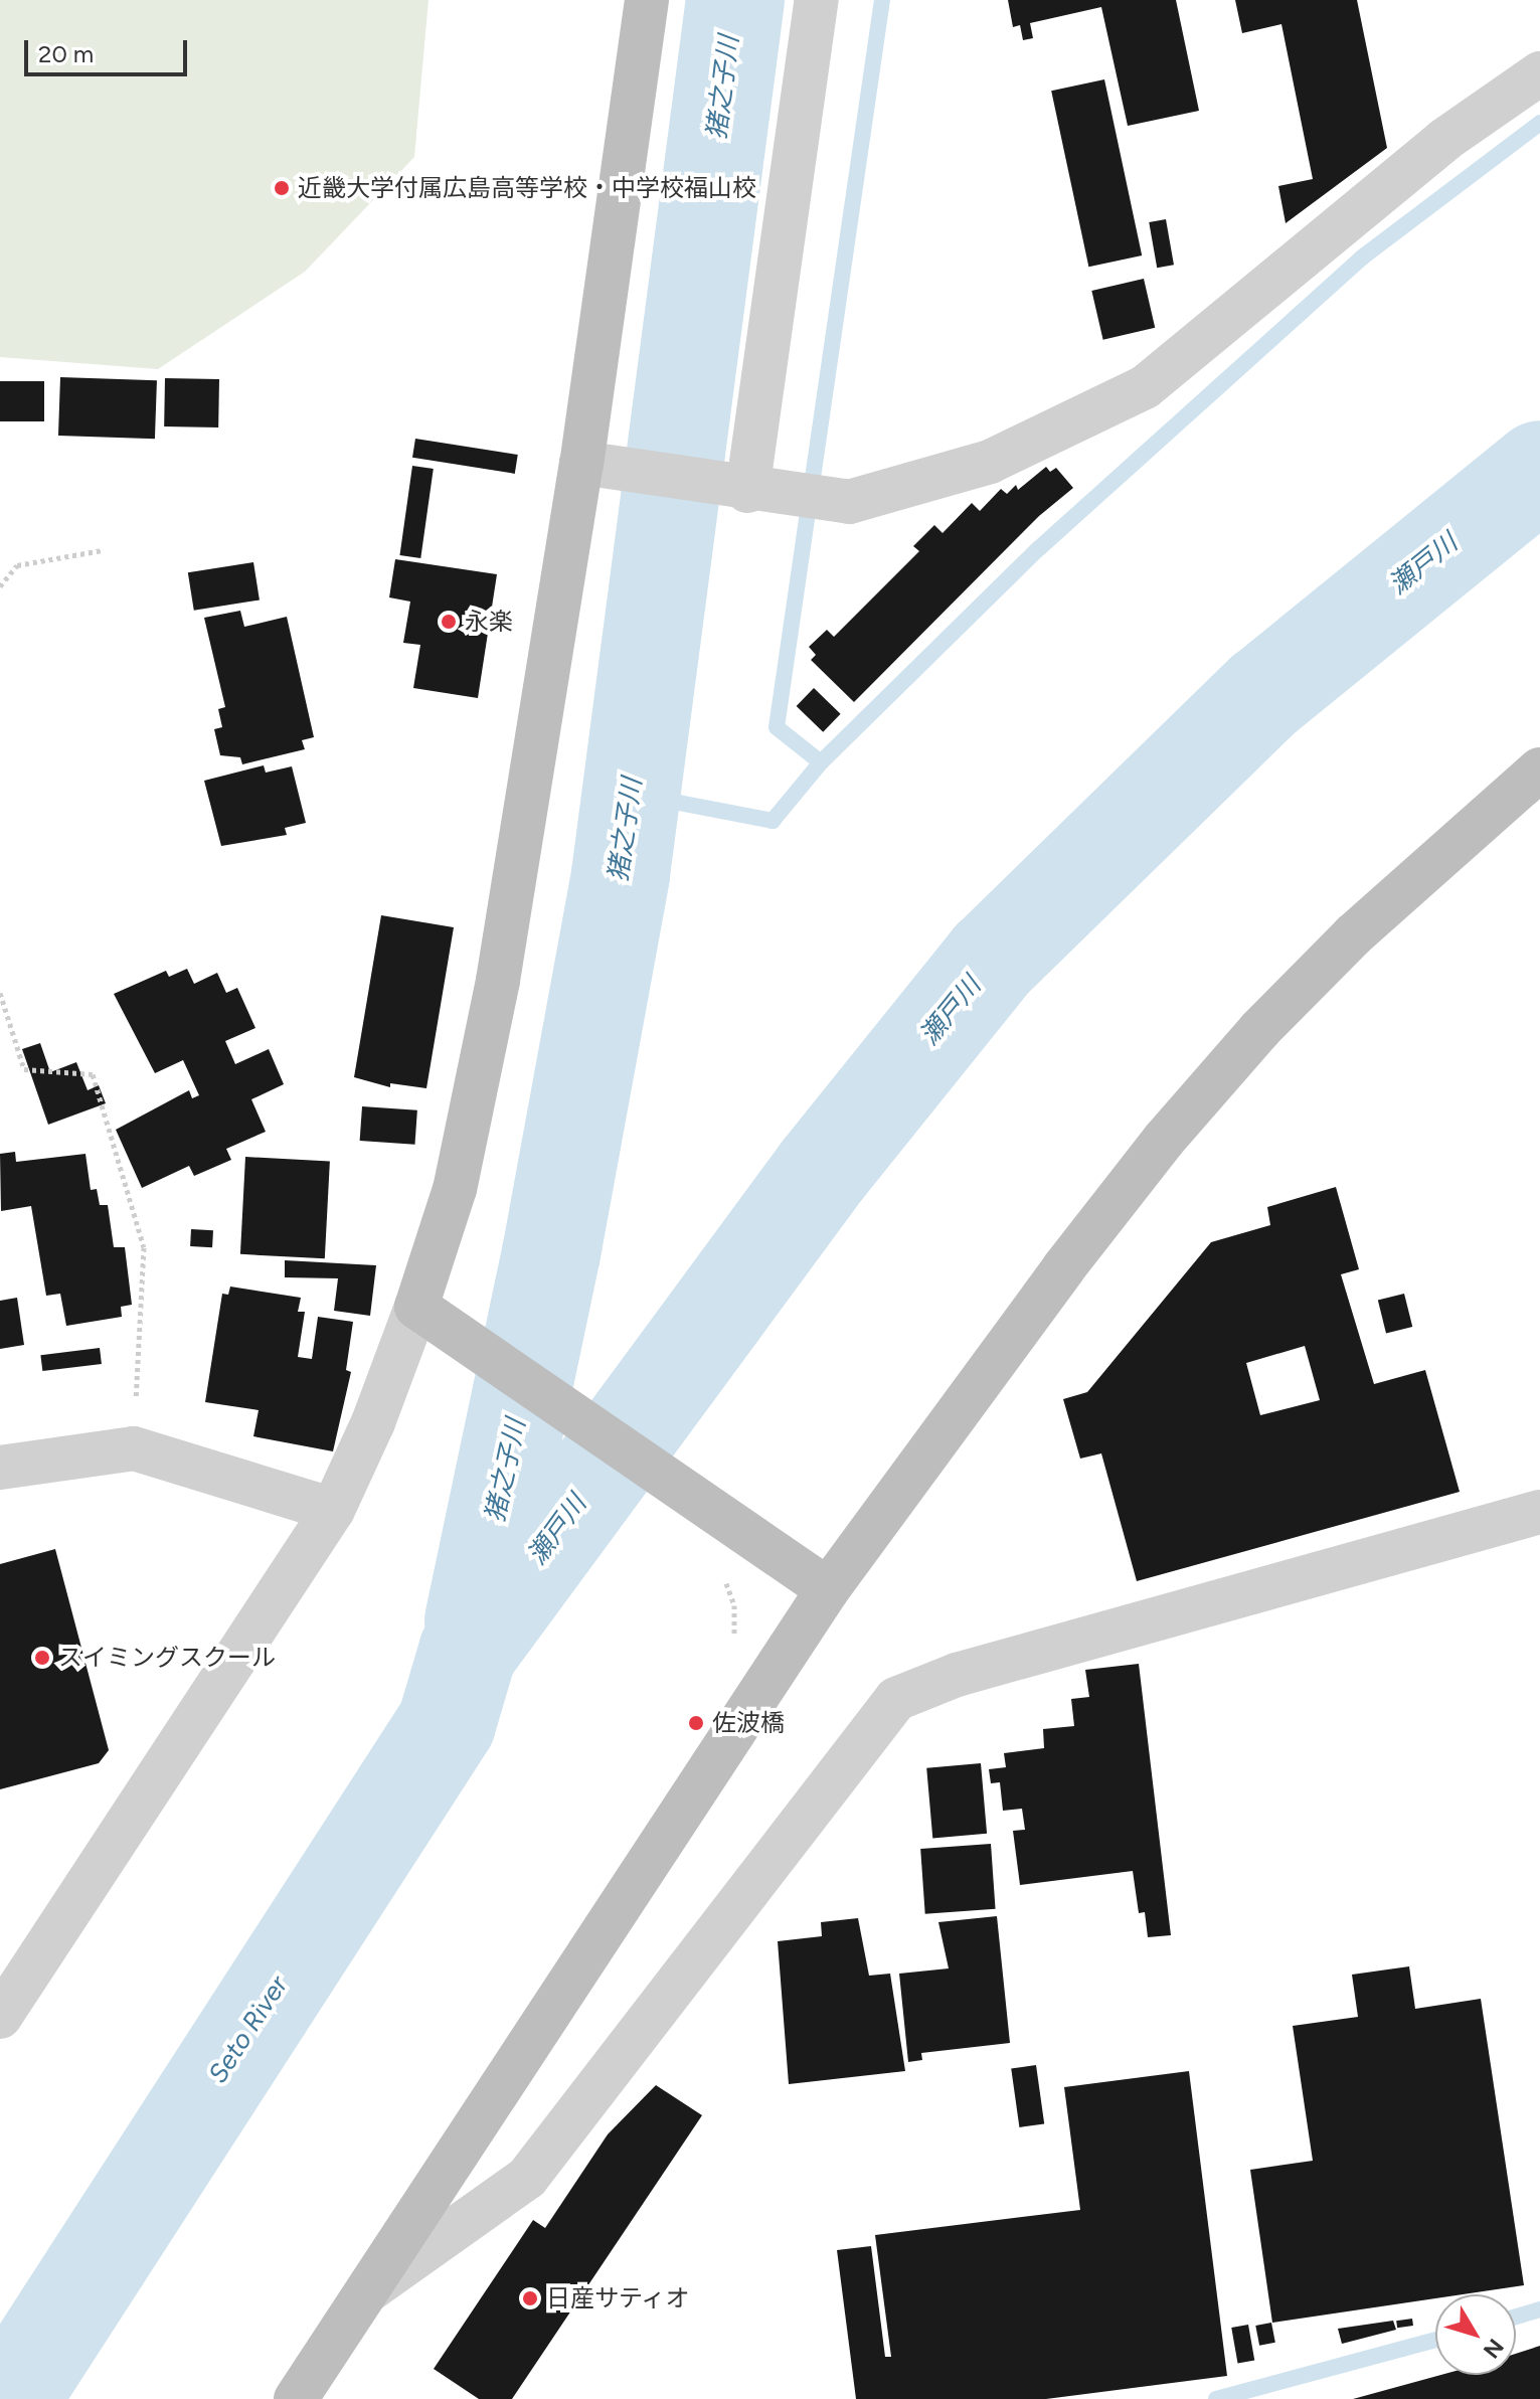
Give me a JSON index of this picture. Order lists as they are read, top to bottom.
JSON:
{
  "water": ["猪之子川", "瀬戸川", "Seto River"],
  "places": [
    "近畿大学付属広島高等学校・中学校福山校",
    "永楽",
    "スイミングスクール",
    "佐波橋",
    "日産サティオ"
  ],
  "scale_bar": "20 m",
  "north": "bottom right"
}
